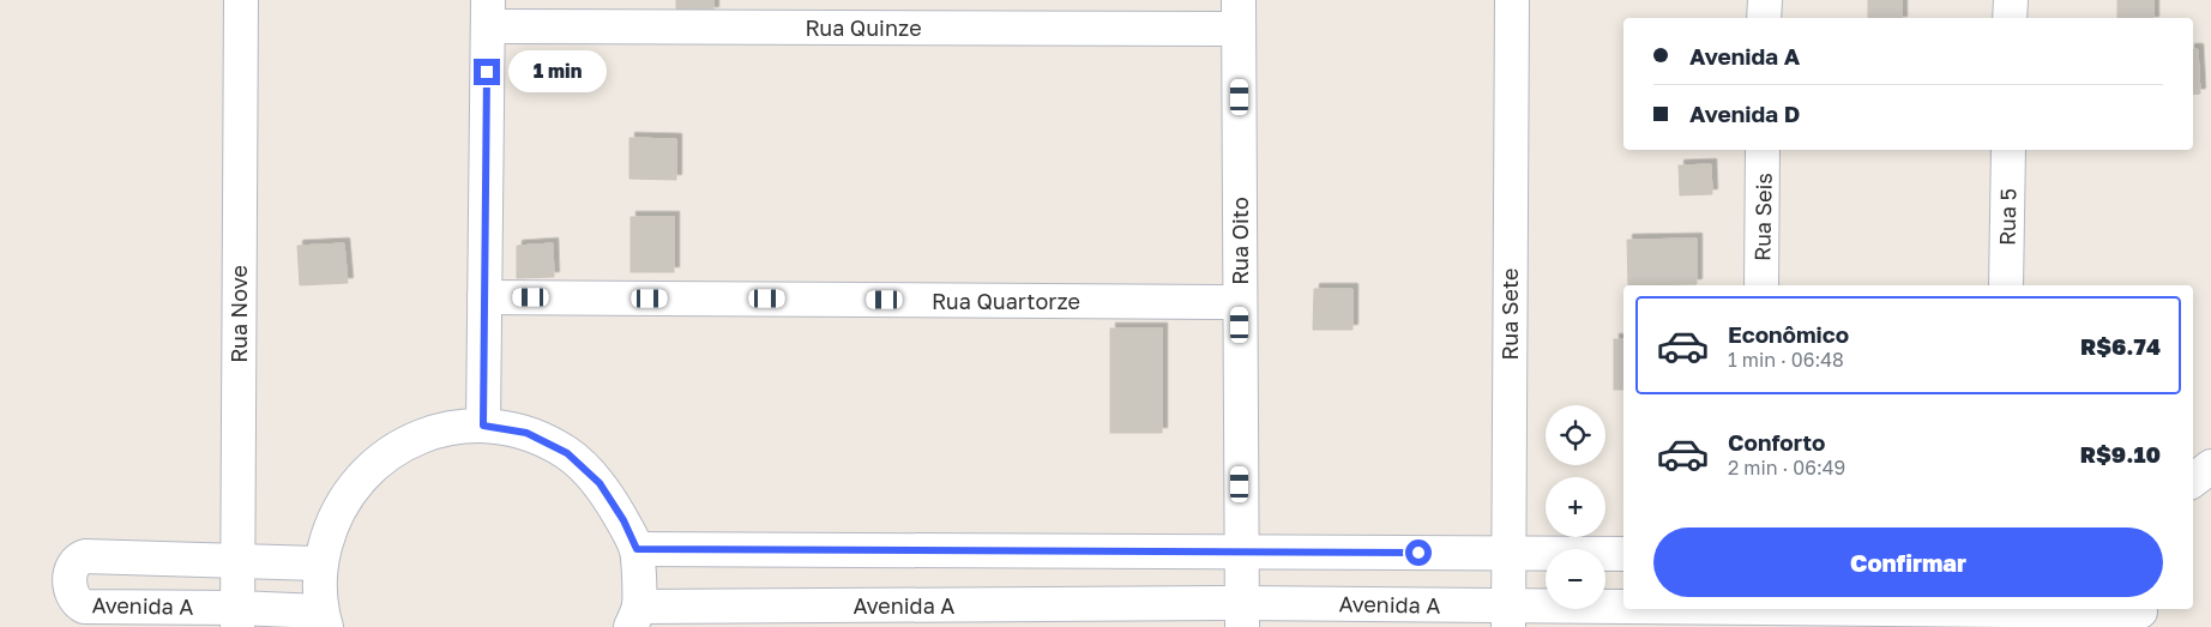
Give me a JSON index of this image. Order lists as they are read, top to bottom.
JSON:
{
  "streets": {
    "street": [
      "Rua Quinze",
      "Rua Seis",
      "Rua 5",
      "Rua Oito",
      "Rua Quartorze",
      "Rua Nove",
      "Rua Sete",
      "Avenida A"
    ]
  },
  "crossings": [
    ["Rua Quinze", "Rua Oito"],
    ["Rua Oito", "Rua Quartorze"],
    ["Rua Oito", "Avenida A"],
    ["Rua Nove", "Avenida A"],
    ["Rua Sete", "Avenida A"]
  ],
  "page": {
    "banner": ["Avenida A", "Avenida D"],
    "bubble": "1 min",
    "list": [
      {
        "name": "Econômico",
        "note": "1 min · 06:48",
        "value": "R$6.74"
      },
      {
        "name": "Conforto",
        "note": "2 min · 06:49",
        "value": "R$9.10"
      }
    ],
    "map_buttons": ["+", "−"],
    "buttons": "Confirmar"
  }
}
